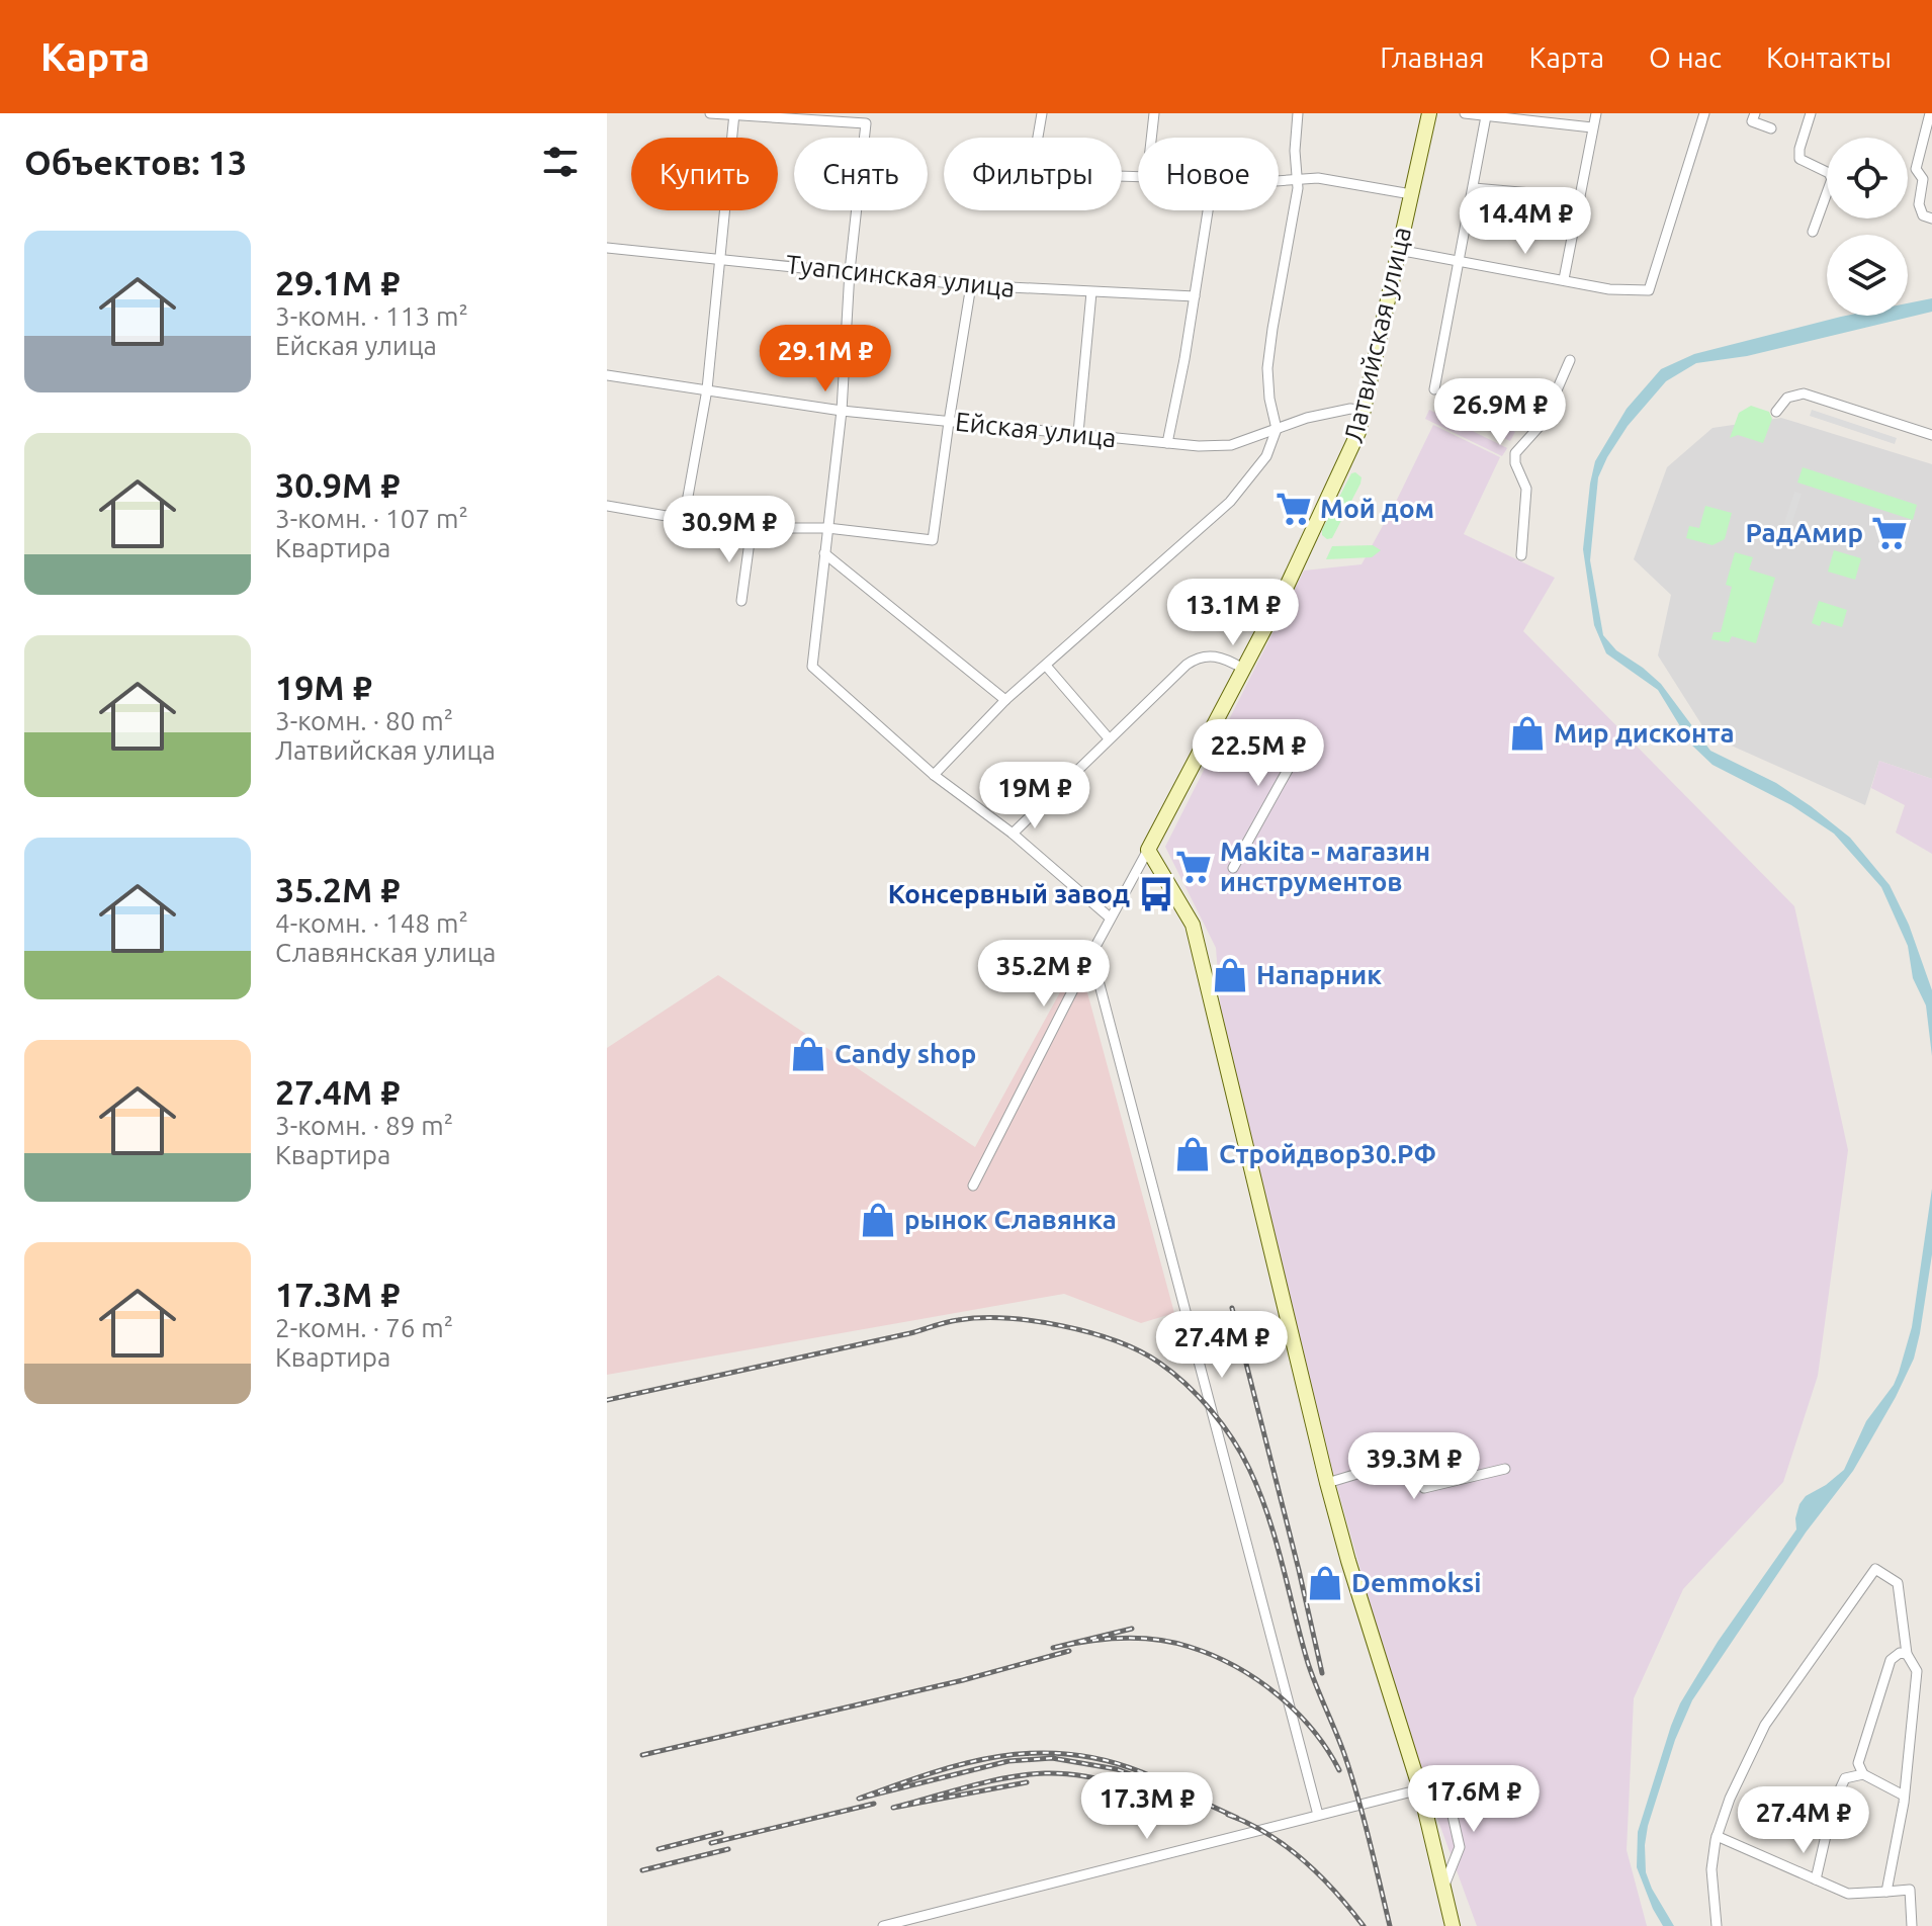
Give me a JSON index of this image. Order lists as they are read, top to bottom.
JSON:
{
  "streets": {
    "main road": ["Латвийская улица"],
    "street": ["Туапсинская улица", "Ейская улица"]
  },
  "crossings": [
    ["Латвийская улица", "Ейская улица"]
  ],
  "places": {
    "supermarket": ["Мой дом", "РадАмир", "Makita - магазин инструментов"],
    "shop": [
      "Мир дисконта",
      "Напарник",
      "Candy shop",
      "Стройдвор30.РФ",
      "рынок Славянка",
      "Demmoksi"
    ],
    "bus stop": ["Консервный завод"]
  },
  "page": {
    "header": "Карта",
    "nav": [
      "Главная",
      "Карта",
      "О нас",
      "Контакты"
    ],
    "heading": "Объектов: 13",
    "chip": [
      "Купить",
      "Снять",
      "Фильтры",
      "Новое"
    ],
    "price": [
      "14.4M ₽",
      "29.1M ₽",
      "26.9M ₽",
      "30.9M ₽",
      "13.1M ₽",
      "22.5M ₽",
      "19M ₽",
      "35.2M ₽",
      "27.4M ₽",
      "39.3M ₽",
      "17.6M ₽",
      "17.3M ₽",
      "27.4M ₽"
    ],
    "list": [
      {
        "name": "29.1M ₽",
        "note": "3-комн. · 113 m² · Ейская улица"
      },
      {
        "name": "30.9M ₽",
        "note": "3-комн. · 107 m² · Квартира"
      },
      {
        "name": "19M ₽",
        "note": "3-комн. · 80 m² · Латвийская улица"
      },
      {
        "name": "35.2M ₽",
        "note": "4-комн. · 148 m² · Славянская улица"
      },
      {
        "name": "27.4M ₽",
        "note": "3-комн. · 89 m² · Квартира"
      },
      {
        "name": "17.3M ₽",
        "note": "2-комн. · 76 m² · Квартира"
      }
    ]
  }
}
